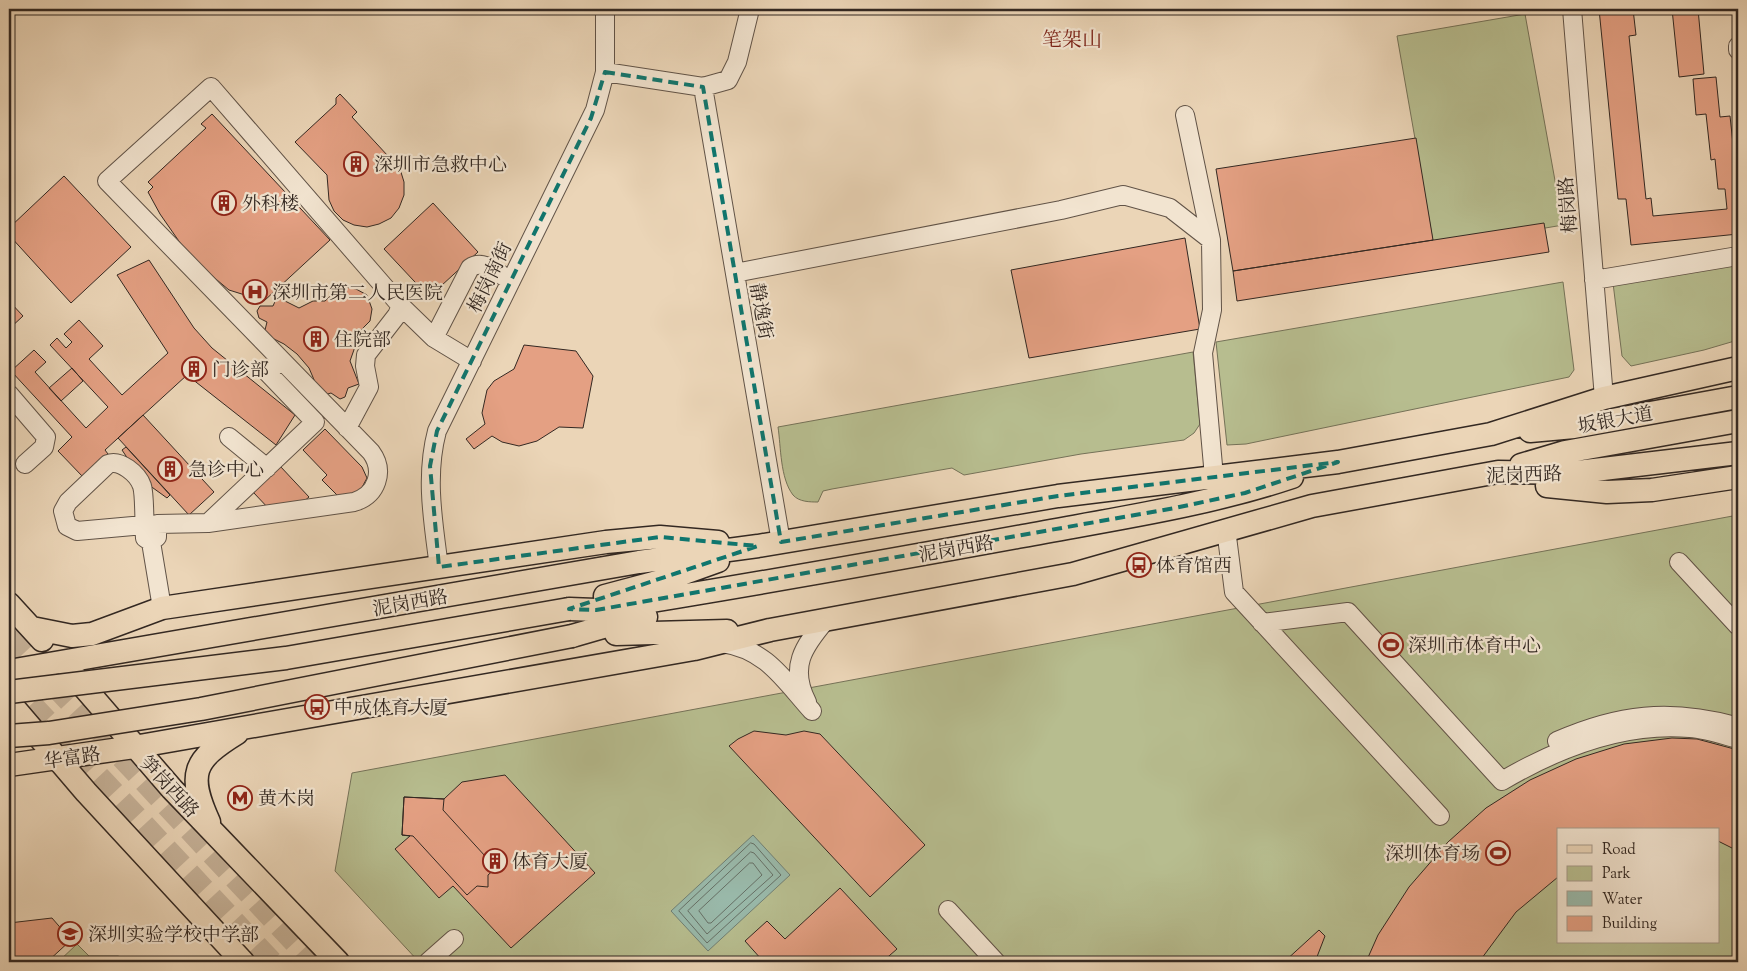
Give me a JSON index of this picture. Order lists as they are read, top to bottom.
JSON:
{
  "streets": {
    "main road": [
      "坂银大道",
      "泥岗西路",
      "华富路",
      "笋岗西路"
    ],
    "street": ["梅岗路", "梅岗南街", "静逸街"]
  },
  "crossings": [
    ["梅岗路", "泥岗西路"],
    ["静逸街", "泥岗西路"],
    ["坂银大道", "泥岗西路"],
    ["泥岗西路", "华富路"],
    ["泥岗西路", "笋岗西路"],
    ["华富路", "笋岗西路"]
  ],
  "districts": ["笔架山"],
  "places": {
    "building": [
      "深圳市急救中心",
      "外科楼",
      "住院部",
      "门诊部",
      "急诊中心",
      "体育大厦"
    ],
    "hospital": ["深圳市第二人民医院"],
    "bus stop": ["体育馆西", "中成体育大厦"],
    "sports": ["深圳市体育中心", "深圳体育场"],
    "metro station": ["黄木岗"],
    "school or university": ["深圳实验学校中学部"]
  },
  "legend": [
    "Road",
    "Park",
    "Water",
    "Building"
  ]
}
